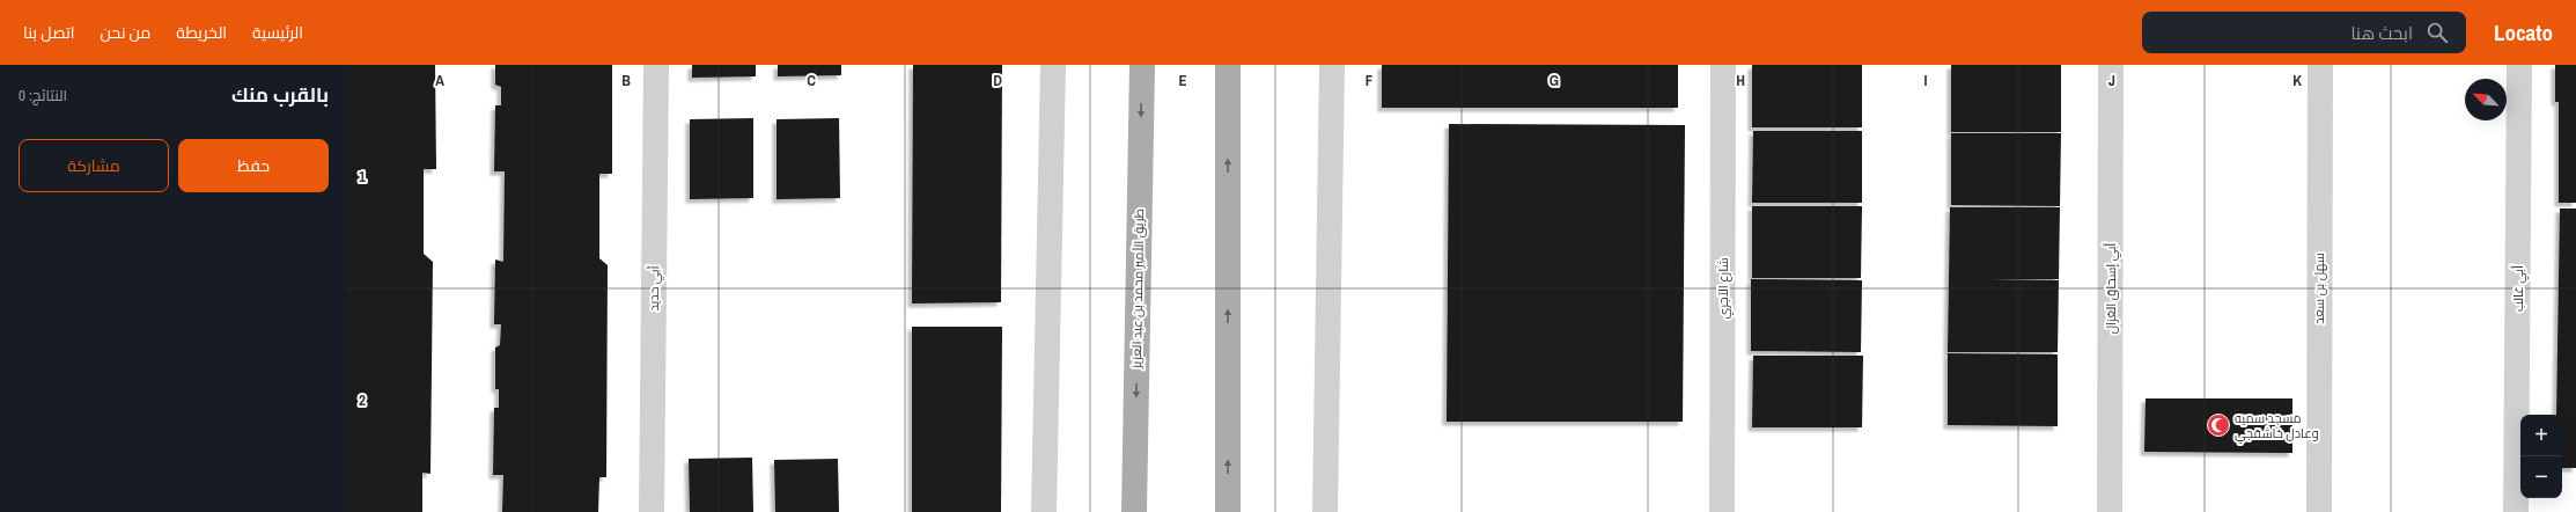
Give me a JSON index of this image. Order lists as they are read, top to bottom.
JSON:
{
  "streets": {
    "main road": ["طريق الأمير محمد بن عبد العزيز"],
    "street": [
      "أبي حديد",
      "شارع الآجري",
      "أبي إسحاق الغزال",
      "سهل بن سعد",
      "أبي غالب"
    ]
  },
  "places": {
    "mosque": ["مسجد سميه وعادل خاشقجي"]
  },
  "north": "top left",
  "page": {
    "header": "Locato",
    "search": "ابحث هنا",
    "nav": [
      "الرئيسية",
      "الخريطة",
      "من نحن",
      "اتصل بنا"
    ],
    "heading": ["بالقرب منك", "النتائج: 0"],
    "buttons": ["حفظ", "مشاركة"],
    "map_buttons": ["+", "−"]
  },
  "grid": {
    "columns": [
      "A",
      "B",
      "C",
      "D",
      "E",
      "F",
      "G",
      "H",
      "I",
      "J",
      "K"
    ],
    "rows": ["1", "2"]
  }
}
